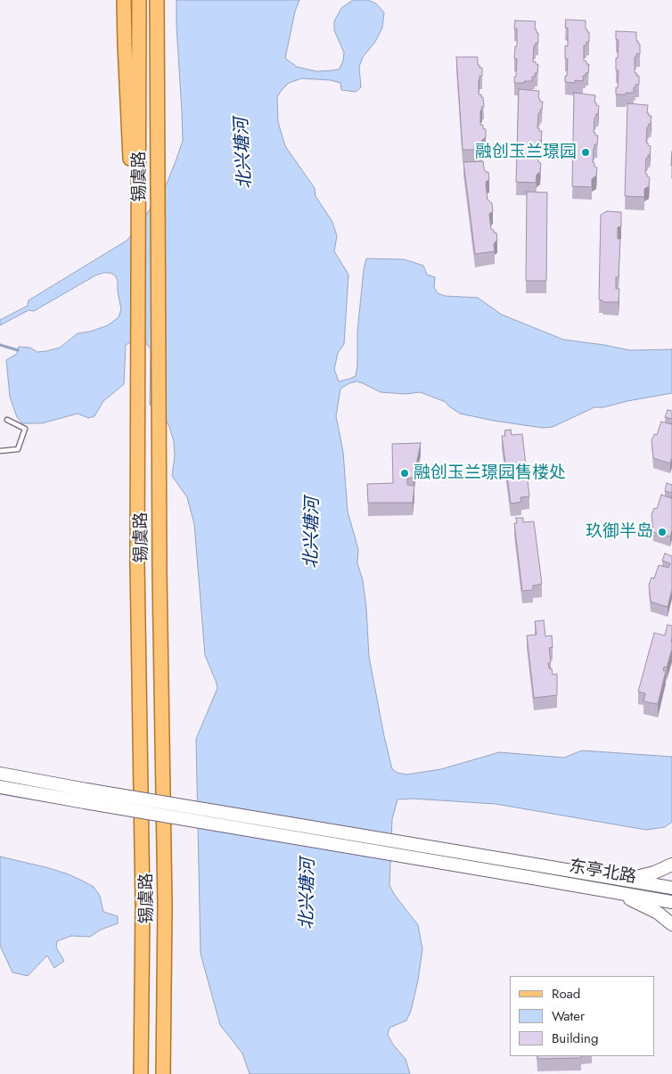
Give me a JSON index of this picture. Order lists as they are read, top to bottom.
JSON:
{
  "streets": {
    "main road": ["锡虞路", "东亭北路"]
  },
  "water": ["北兴塘河"],
  "places": ["融创玉兰璟园", "融创玉兰璟园售楼处", "玖御半岛"],
  "legend": ["Road", "Water", "Building"]
}
